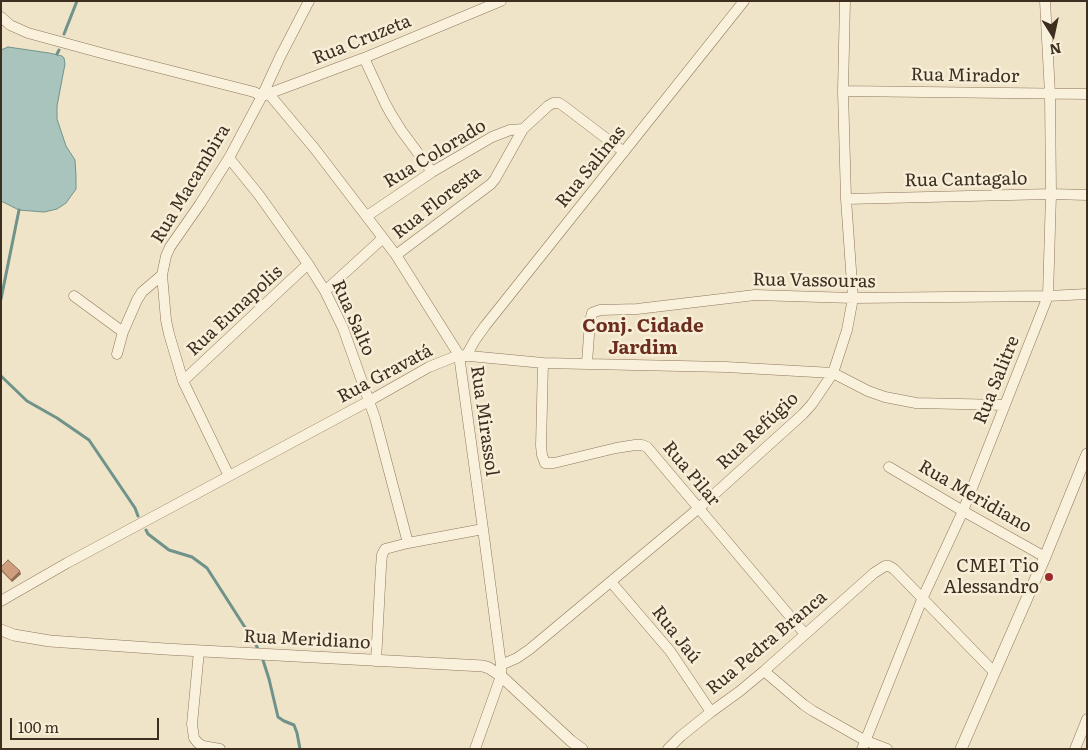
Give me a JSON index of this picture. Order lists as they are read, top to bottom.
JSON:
{
  "streets": {
    "street": [
      "Rua Cruzeta",
      "Rua Mirador",
      "Rua Colorado",
      "Rua Salinas",
      "Rua Cantagalo",
      "Rua Macambira",
      "Rua Floresta",
      "Rua Vassouras",
      "Rua Eunapolis",
      "Rua Salto",
      "Rua Gravatá",
      "Rua Salitre",
      "Rua Mirassol",
      "Rua Refúgio",
      "Rua Pilar",
      "Rua Meridiano",
      "Rua Jaú",
      "Rua Pedra Branca"
    ]
  },
  "crossings": [
    ["Rua Cruzeta", "Rua Macambira"],
    ["Rua Cruzeta", "Rua Floresta"],
    ["Rua Cruzeta", "Rua Mirassol"],
    ["Rua Mirador", "Rua Salitre"],
    ["Rua Mirador", "Rua Refúgio"],
    ["Rua Colorado", "Rua Floresta"],
    ["Rua Colorado", "Rua Mirassol"],
    ["Rua Salinas", "Rua Floresta"],
    ["Rua Salinas", "Rua Gravatá"],
    ["Rua Salinas", "Rua Mirassol"],
    ["Rua Cantagalo", "Rua Salitre"],
    ["Rua Cantagalo", "Rua Refúgio"],
    ["Rua Macambira", "Rua Eunapolis"],
    ["Rua Macambira", "Rua Salto"],
    ["Rua Macambira", "Rua Gravatá"],
    ["Rua Macambira", "Rua Mirassol"],
    ["Rua Floresta", "Rua Mirassol"],
    ["Rua Vassouras", "Rua Gravatá"],
    ["Rua Vassouras", "Rua Salitre"],
    ["Rua Vassouras", "Rua Refúgio"],
    ["Rua Eunapolis", "Rua Salto"],
    ["Rua Salto", "Rua Gravatá"],
    ["Rua Gravatá", "Rua Salitre"],
    ["Rua Gravatá", "Rua Mirassol"],
    ["Rua Gravatá", "Rua Refúgio"],
    ["Rua Gravatá", "Rua Pilar"],
    ["Rua Salitre", "Rua Meridiano"],
    ["Rua Salitre", "Rua Pedra Branca"],
    ["Rua Mirassol", "Rua Refúgio"],
    ["Rua Mirassol", "Rua Meridiano"],
    ["Rua Refúgio", "Rua Pilar"],
    ["Rua Refúgio", "Rua Meridiano"],
    ["Rua Refúgio", "Rua Jaú"],
    ["Rua Pilar", "Rua Pedra Branca"],
    ["Rua Jaú", "Rua Pedra Branca"]
  ],
  "districts": ["Conj. Cidade Jardim"],
  "places": ["CMEI Tio Alessandro"],
  "scale_bar": "100 m",
  "north": "bottom"
}
